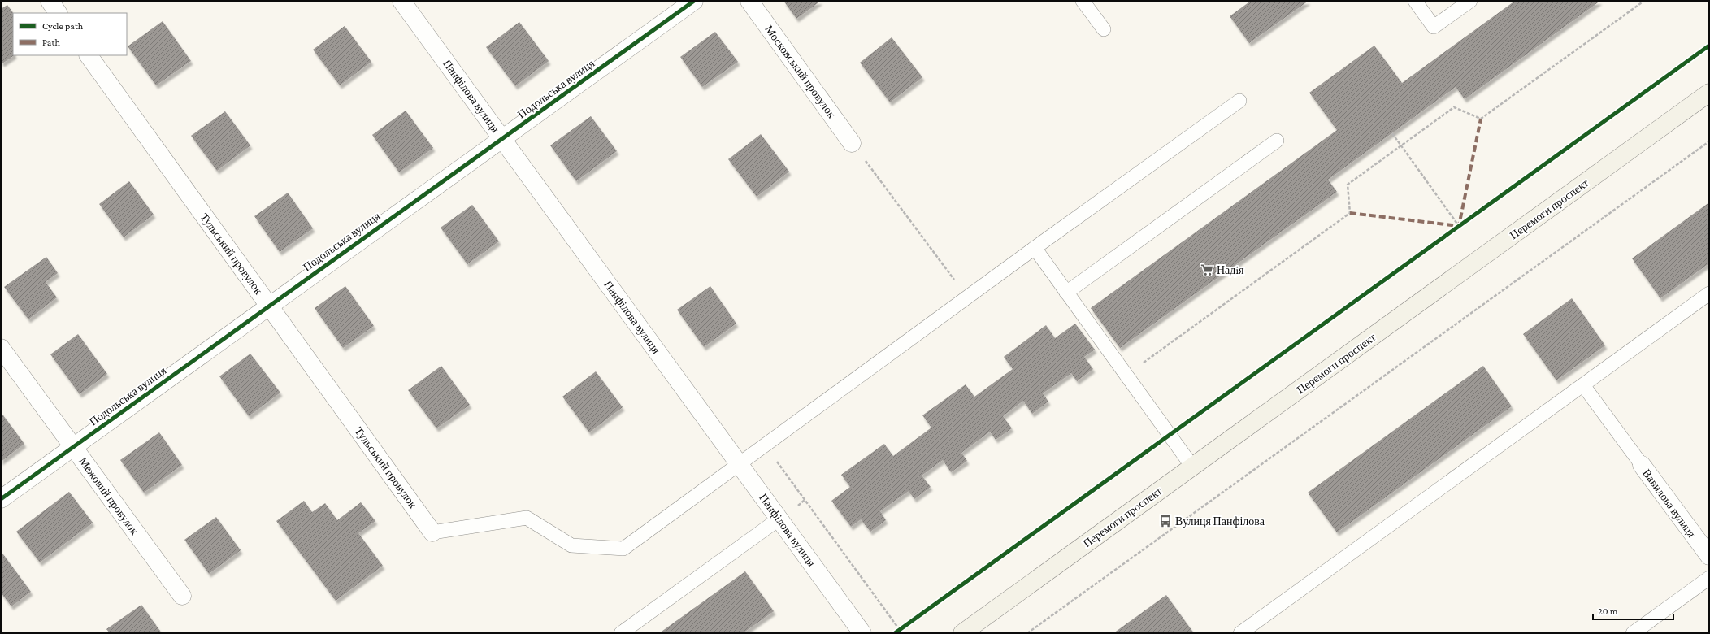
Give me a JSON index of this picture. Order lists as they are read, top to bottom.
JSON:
{
  "streets": {
    "main road": ["Перемоги проспект"],
    "street": [
      "Московський провулок",
      "Подольська вулиця",
      "Панфілова вулиця",
      "Тульський провулок",
      "Межовий провулок",
      "Вавилова вулиця"
    ]
  },
  "crossings": [
    ["Подольська вулиця", "Панфілова вулиця"],
    ["Подольська вулиця", "Тульський провулок"],
    ["Подольська вулиця", "Межовий провулок"]
  ],
  "places": {
    "supermarket": ["Надiя"],
    "bus stop": ["Вулиця Панфілова"]
  },
  "legend": ["Cycle path", "Path"],
  "scale_bar": "20 m"
}
